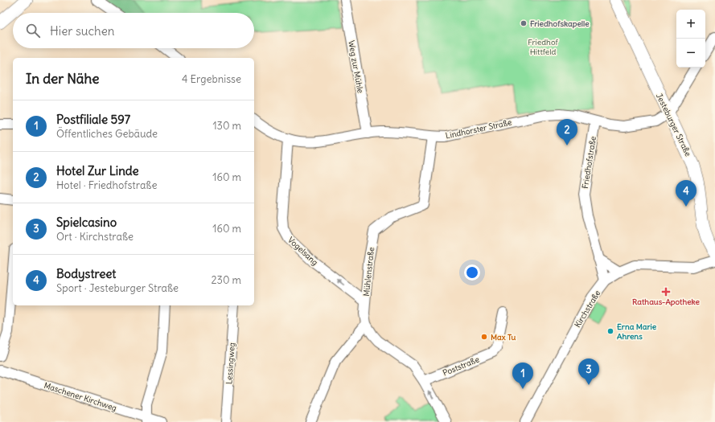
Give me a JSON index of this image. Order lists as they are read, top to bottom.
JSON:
{
  "streets": {
    "main road": ["Jesteburger Straße"],
    "street": [
      "Weg zur Mühle",
      "Lindhorster Straße",
      "Friedhofstraße",
      "Vogelsang",
      "Mühlenstraße",
      "Kirchstraße",
      "Lessingweg",
      "Poststraße",
      "Maschener Kirchweg"
    ]
  },
  "crossings": [
    ["Weg zur Mühle", "Lindhorster Straße"],
    ["Jesteburger Straße", "Lindhorster Straße"],
    ["Lindhorster Straße", "Friedhofstraße"],
    ["Lindhorster Straße", "Vogelsang"],
    ["Lindhorster Straße", "Mühlenstraße"],
    ["Friedhofstraße", "Kirchstraße"],
    ["Vogelsang", "Mühlenstraße"]
  ],
  "one_way": ["Vogelsang"],
  "parks": ["Friedhof Hittfeld"],
  "places": {
    "other": ["Friedhofskapelle", "Erna Marie Ahrens", "Max Tu"],
    "health": ["Rathaus-Apotheke"]
  },
  "page": {
    "map_buttons": ["+", "−"],
    "search": "Hier suchen",
    "heading": ["In der Nähe", "4 Ergebnisse"],
    "list": [
      {
        "mark": "1",
        "name": "Postfiliale 597",
        "note": "Öffentliches Gebäude",
        "value": "130 m"
      },
      {
        "mark": "2",
        "name": "Hotel Zur Linde",
        "note": "Hotel · Friedhofstraße",
        "value": "160 m"
      },
      {
        "mark": "3",
        "name": "Spielcasino",
        "note": "Ort · Kirchstraße",
        "value": "160 m"
      },
      {
        "mark": "4",
        "name": "Bodystreet",
        "note": "Sport · Jesteburger Straße",
        "value": "230 m"
      }
    ],
    "pins": [
      "2",
      "4",
      "3",
      "1"
    ]
  }
}
